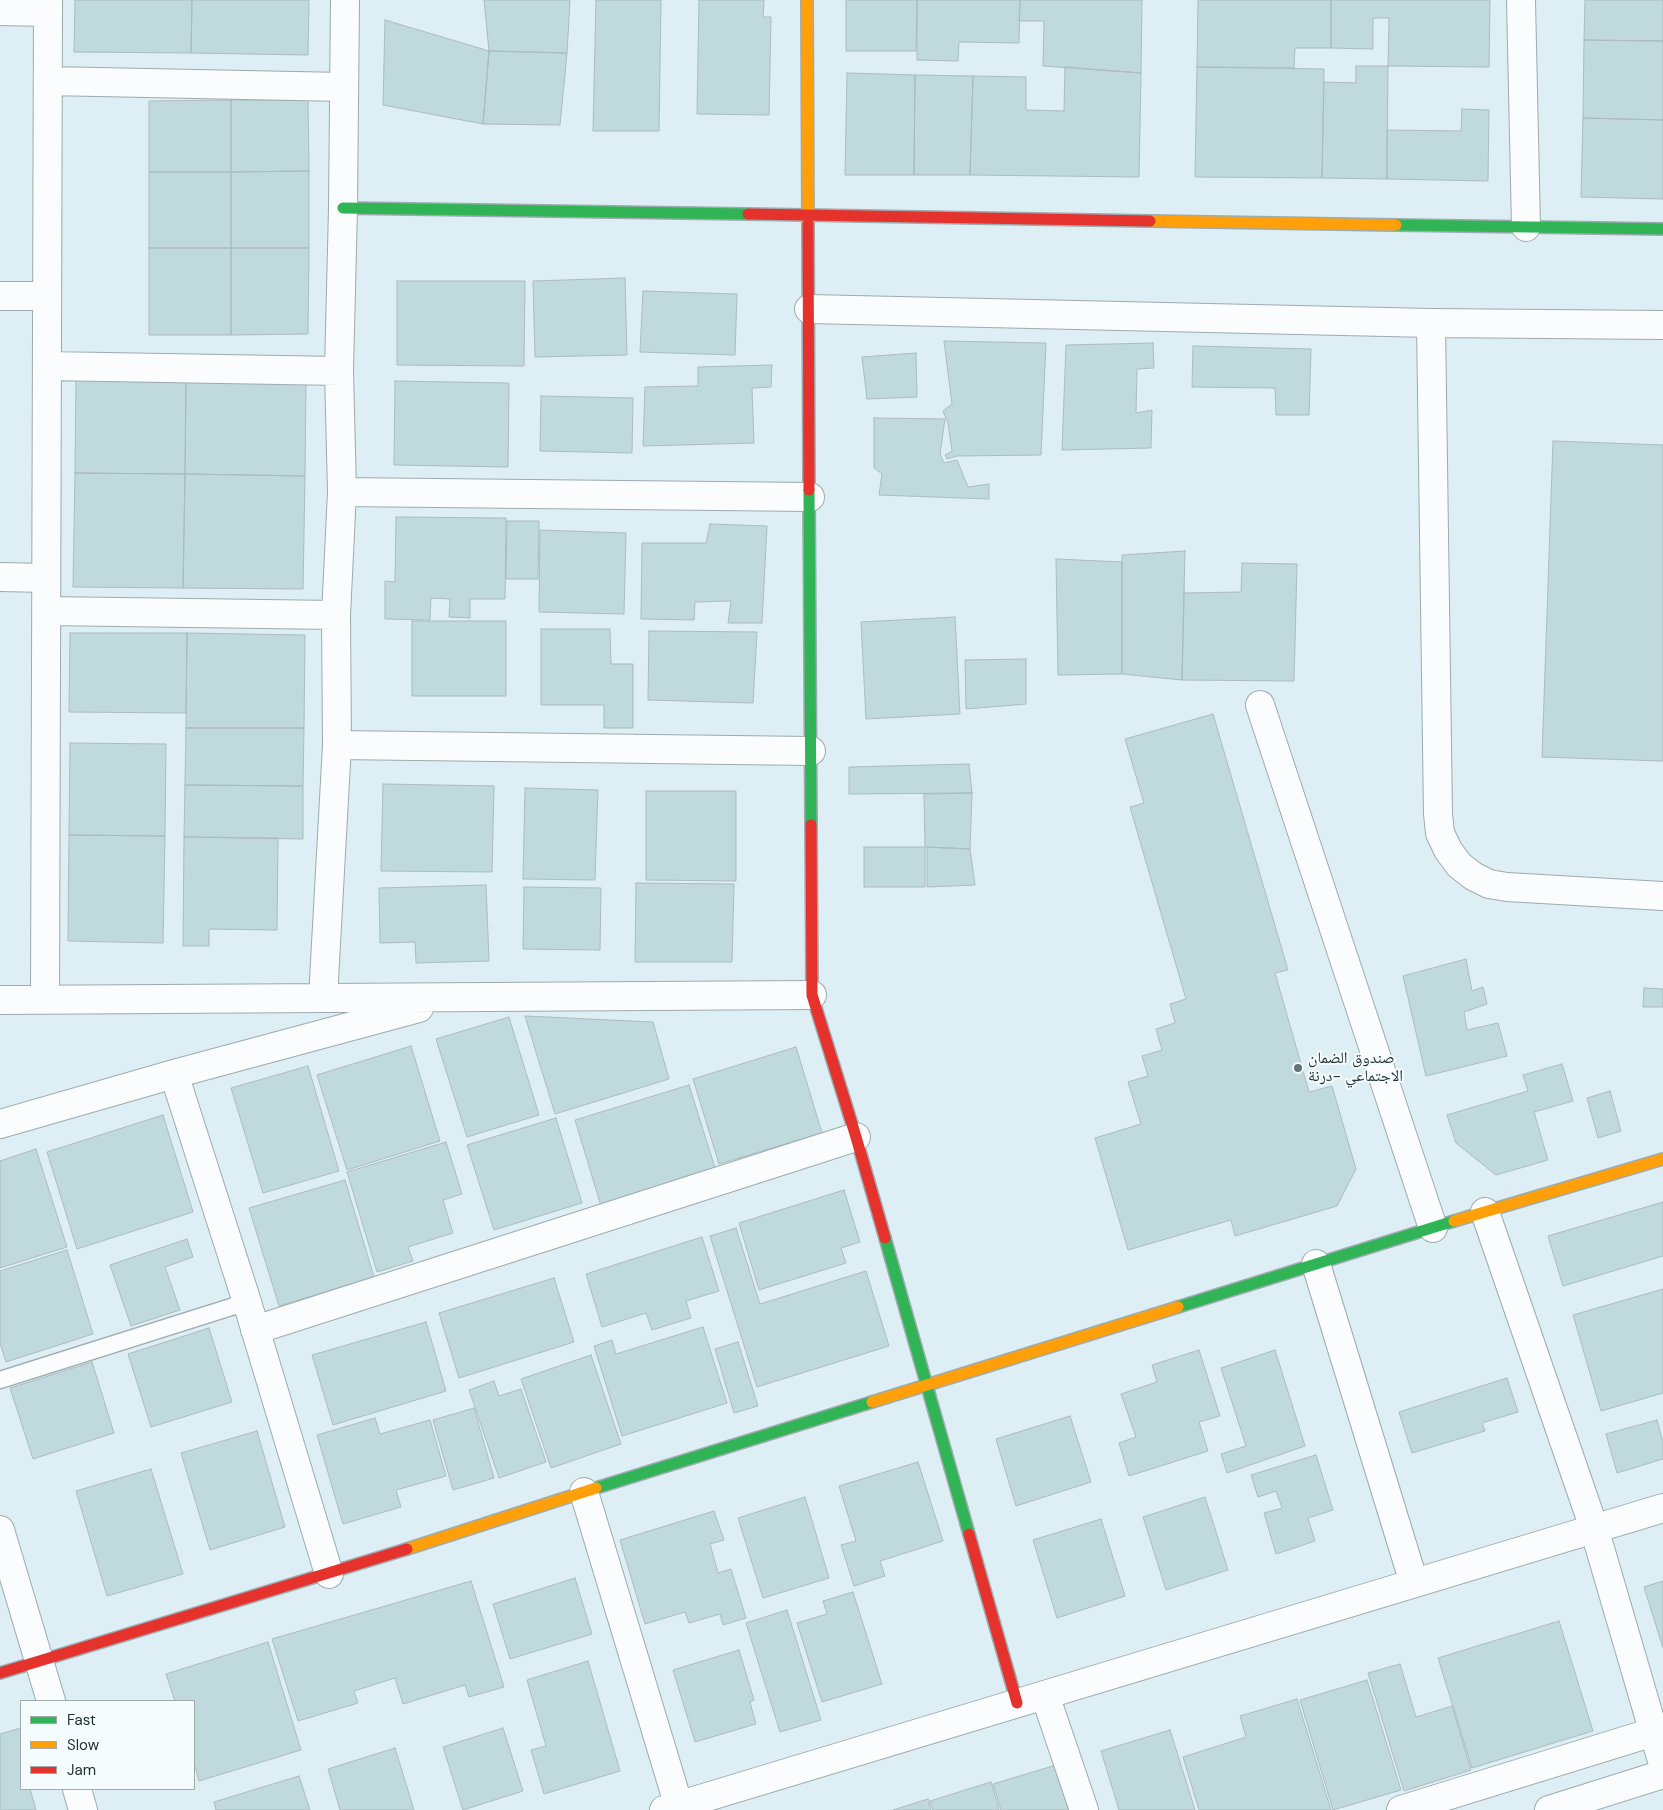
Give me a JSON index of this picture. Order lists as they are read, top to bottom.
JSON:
{
  "places": ["صندوق الضمان الاجتماعي -درنة"],
  "legend": ["Fast", "Slow", "Jam"]
}
